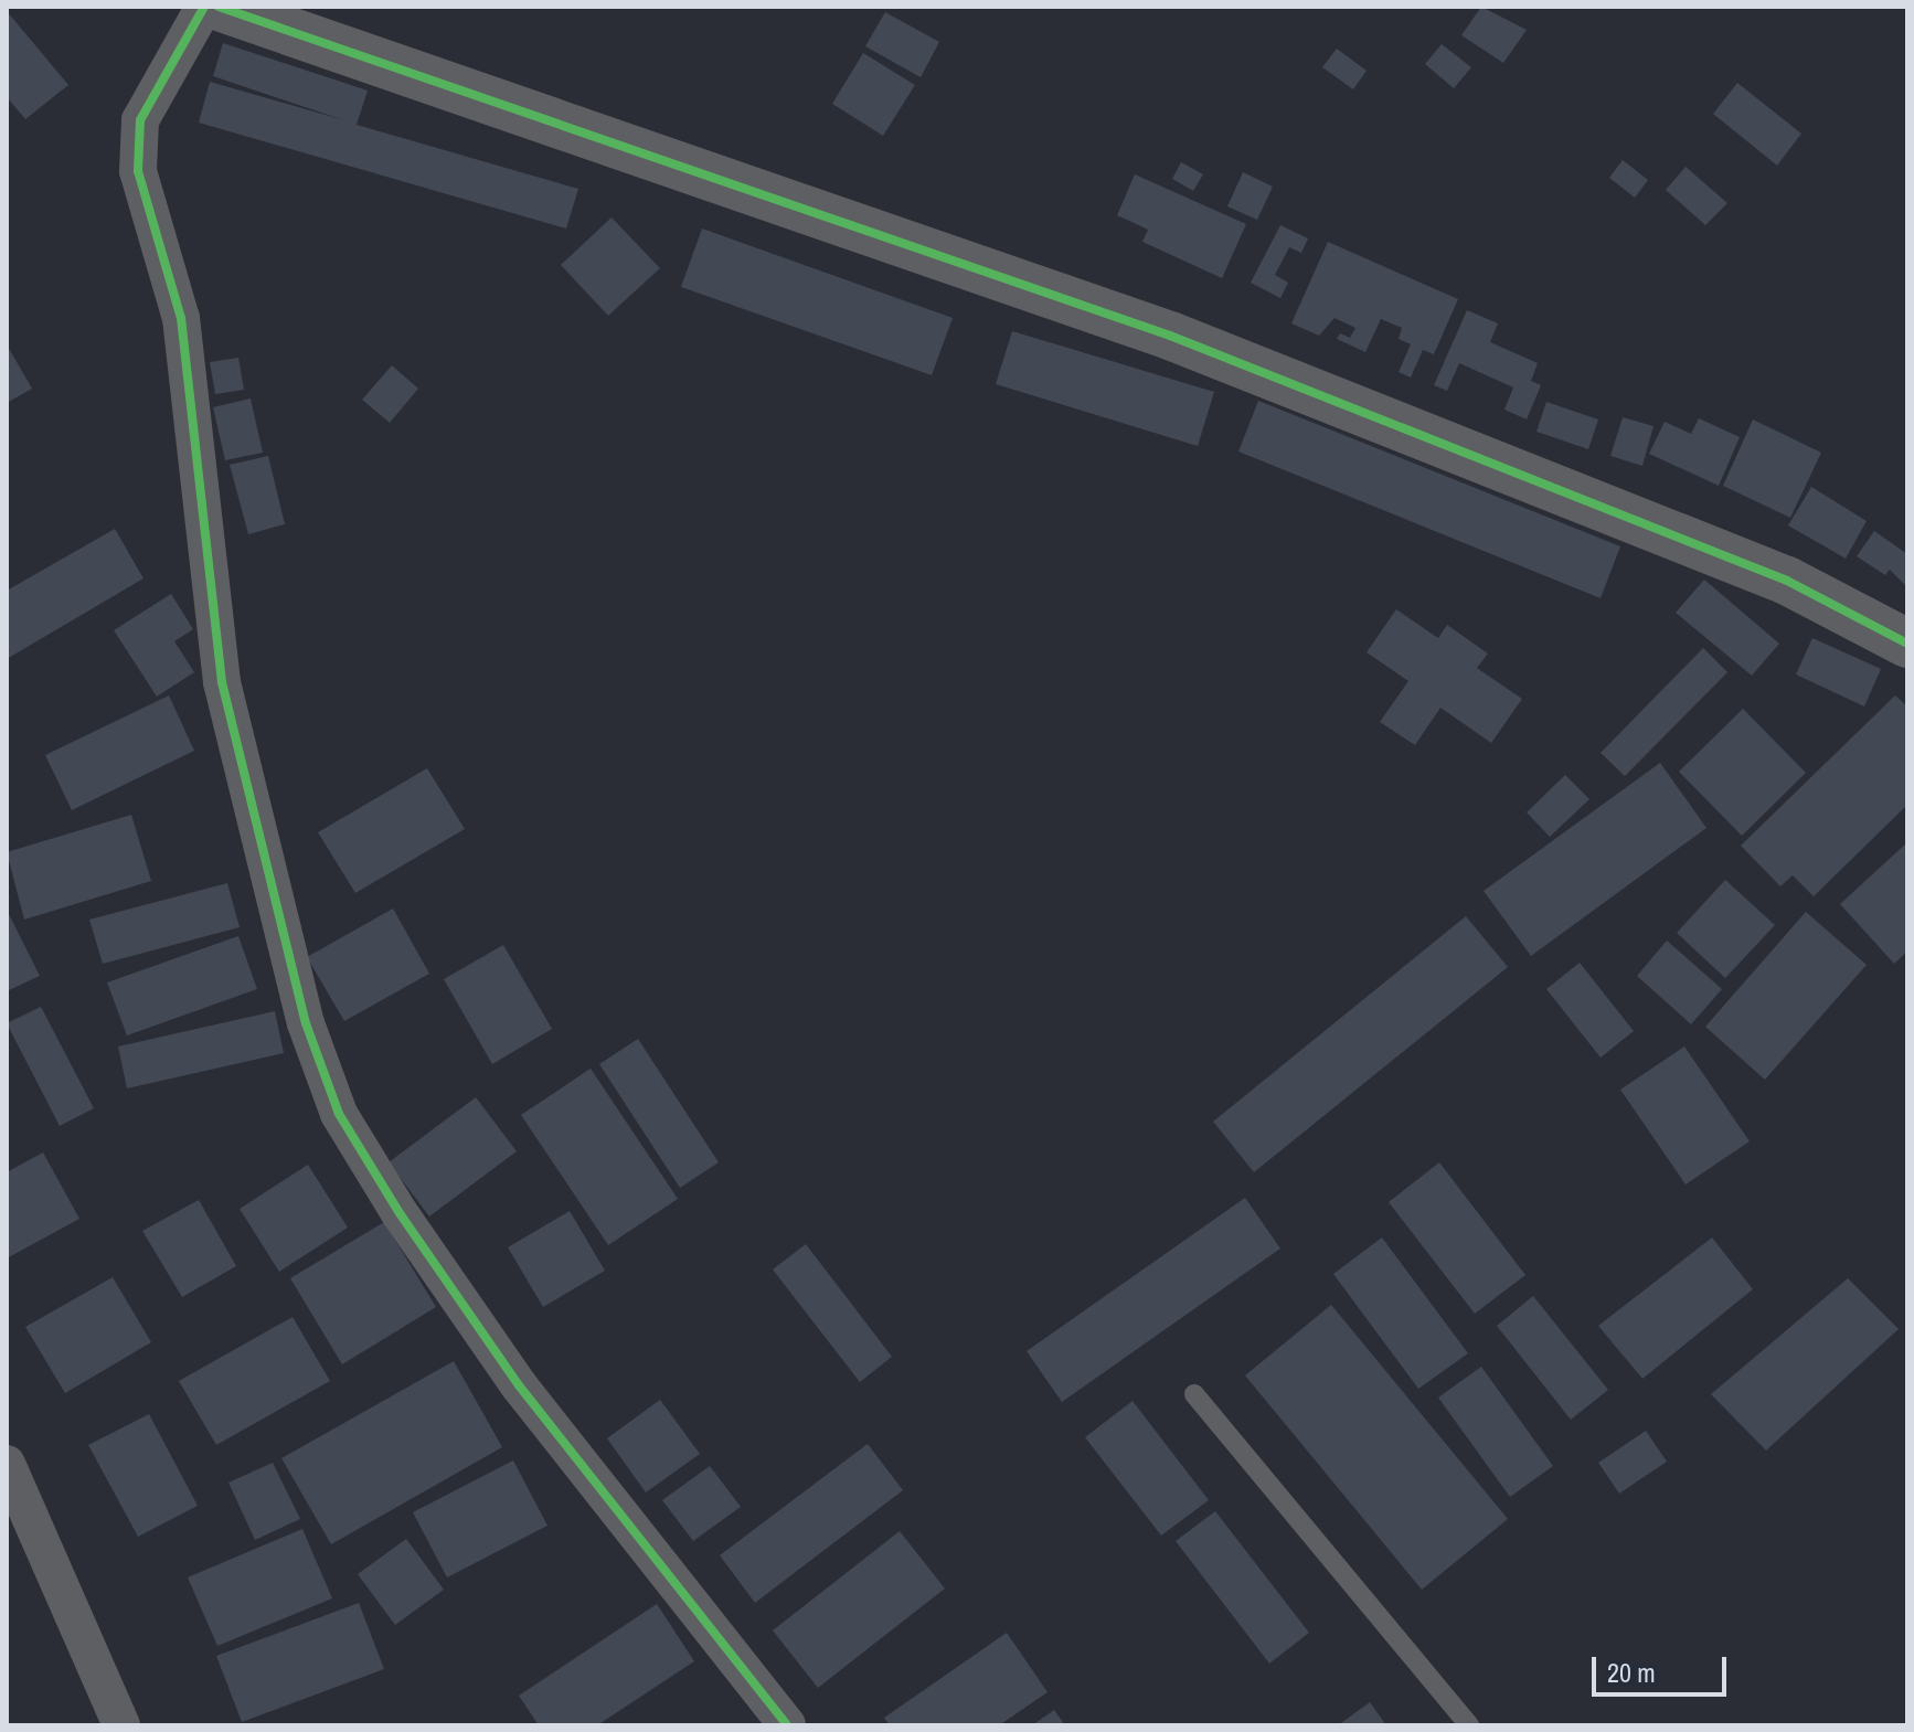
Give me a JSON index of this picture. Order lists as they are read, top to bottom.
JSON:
{
  "scale_bar": "20 m"
}
